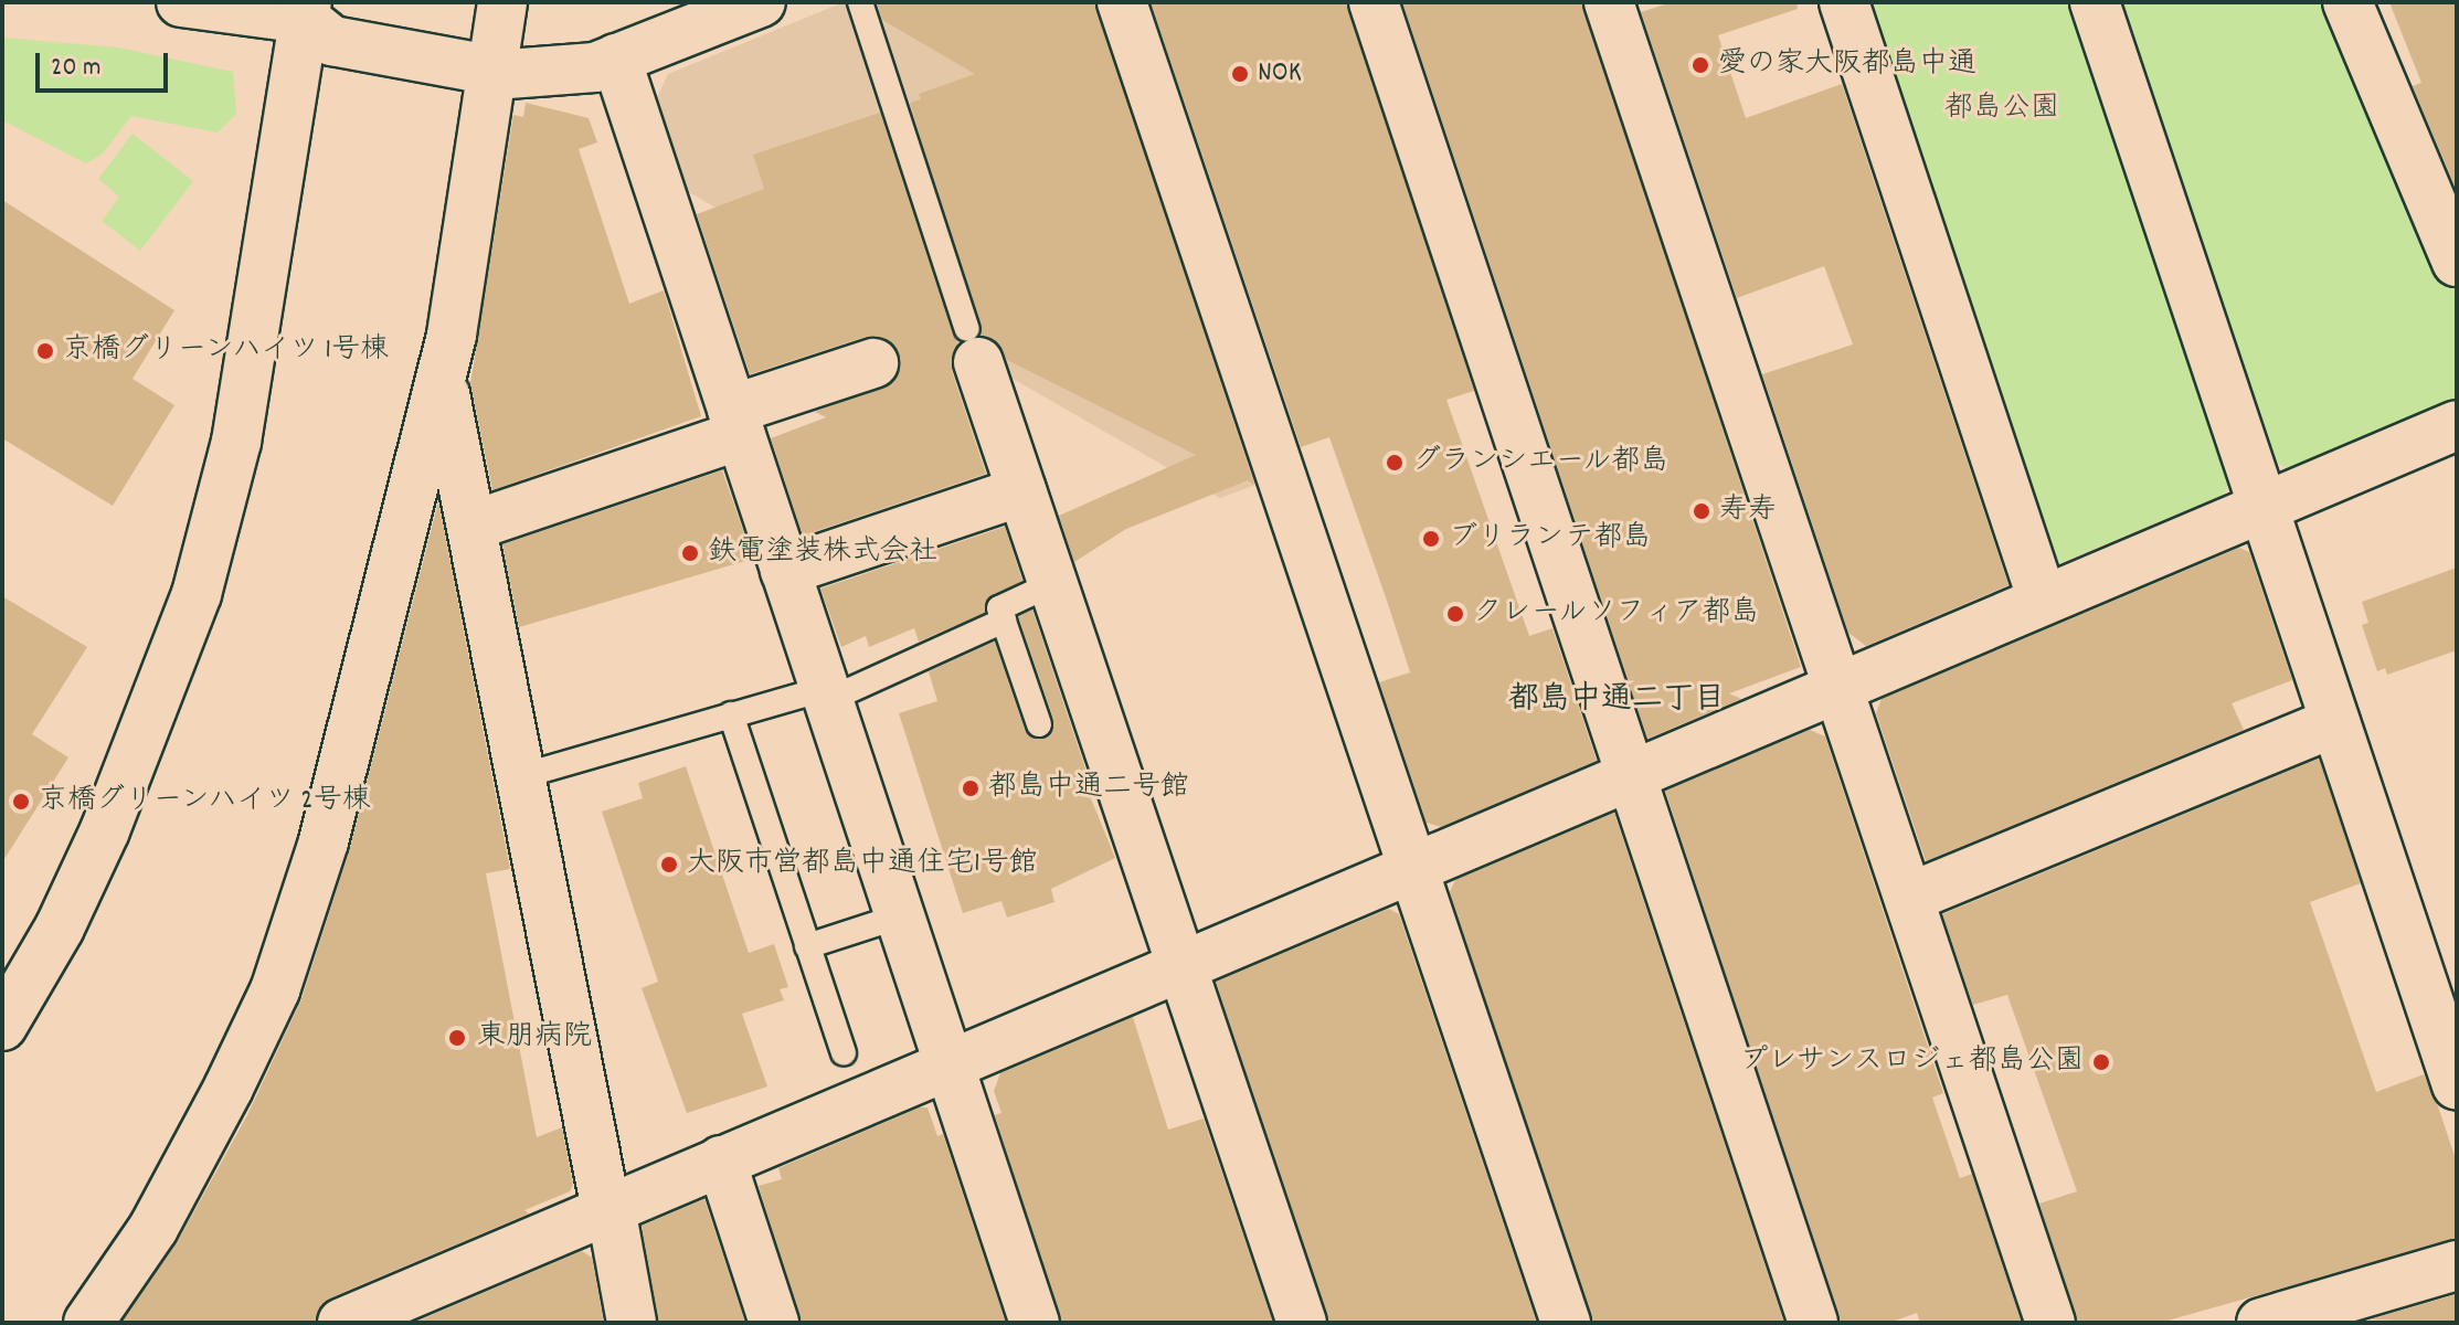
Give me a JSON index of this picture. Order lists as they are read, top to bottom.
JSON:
{
  "districts": ["都島中通二丁目"],
  "parks": ["都島公園"],
  "places": [
    "愛の家大阪都島中通",
    "NOK",
    "京橋グリーンハイツ 1号棟",
    "グランシエール都島",
    "寿寿",
    "ブリランテ都島",
    "鉄電塗装株式会社",
    "クレールソフィア都島",
    "都島中通二号館",
    "京橋グリーンハイツ 2号棟",
    "大阪市営都島中通住宅1号館",
    "東朋病院",
    "プレサンスロジェ都島公園"
  ],
  "scale_bar": "20 m"
}
